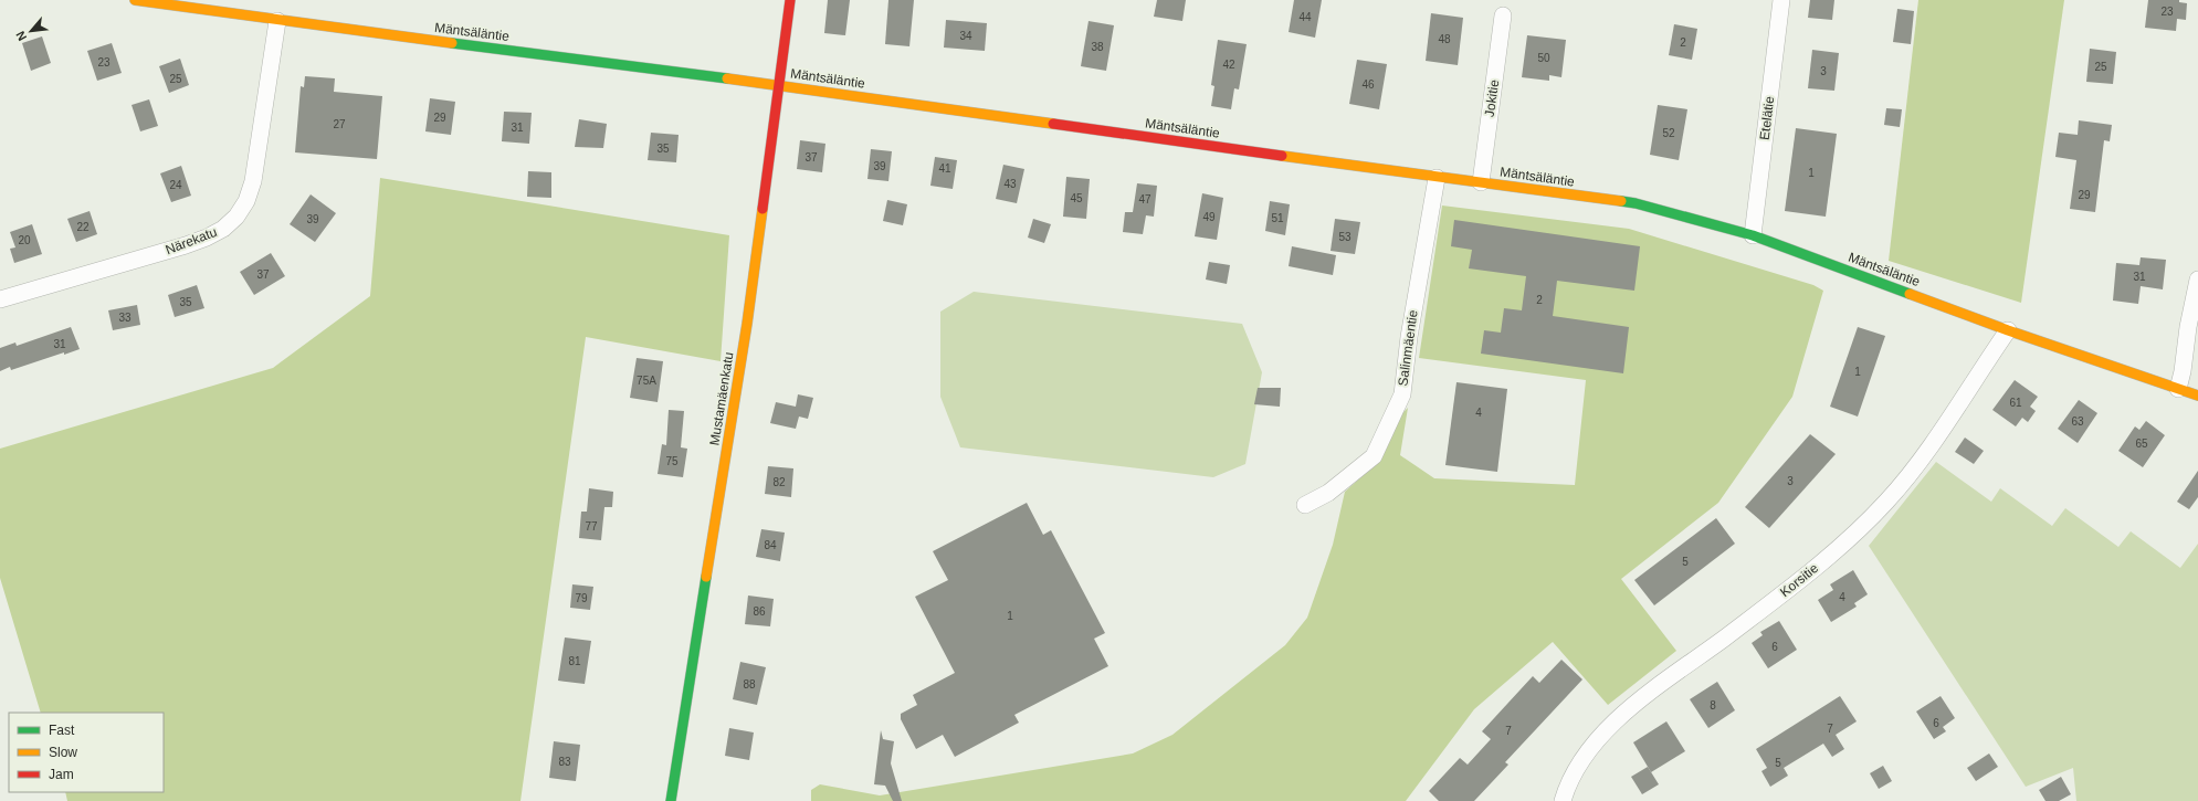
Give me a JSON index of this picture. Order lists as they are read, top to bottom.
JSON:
{
  "streets": {
    "street": [
      "Mäntsäläntie",
      "Jokitie",
      "Etelätie",
      "Närekatu",
      "Salinmäentie",
      "Mustamäenkatu",
      "Korsitie"
    ]
  },
  "crossings": [
    ["Mäntsäläntie", "Jokitie"],
    ["Mäntsäläntie", "Etelätie"],
    ["Mäntsäläntie", "Närekatu"],
    ["Mäntsäläntie", "Salinmäentie"],
    ["Mäntsäläntie", "Mustamäenkatu"],
    ["Mäntsäläntie", "Korsitie"]
  ],
  "house_numbers": [
    "23",
    "44",
    "34",
    "48",
    "2",
    "38",
    "50",
    "23",
    "42",
    "25",
    "3",
    "25",
    "46",
    "29",
    "27",
    "31",
    "52",
    "35",
    "37",
    "39",
    "41",
    "1",
    "43",
    "24",
    "29",
    "45",
    "47",
    "49",
    "51",
    "39",
    "22",
    "53",
    "20",
    "37",
    "31",
    "2",
    "35",
    "33",
    "31",
    "1",
    "75A",
    "61",
    "4",
    "63",
    "65",
    "75",
    "3",
    "82",
    "77",
    "84",
    "5",
    "4",
    "79",
    "86",
    "1",
    "6",
    "81",
    "88",
    "8",
    "6",
    "7",
    "7",
    "83",
    "5"
  ],
  "legend": ["Fast", "Slow", "Jam"],
  "north": "bottom left"
}
